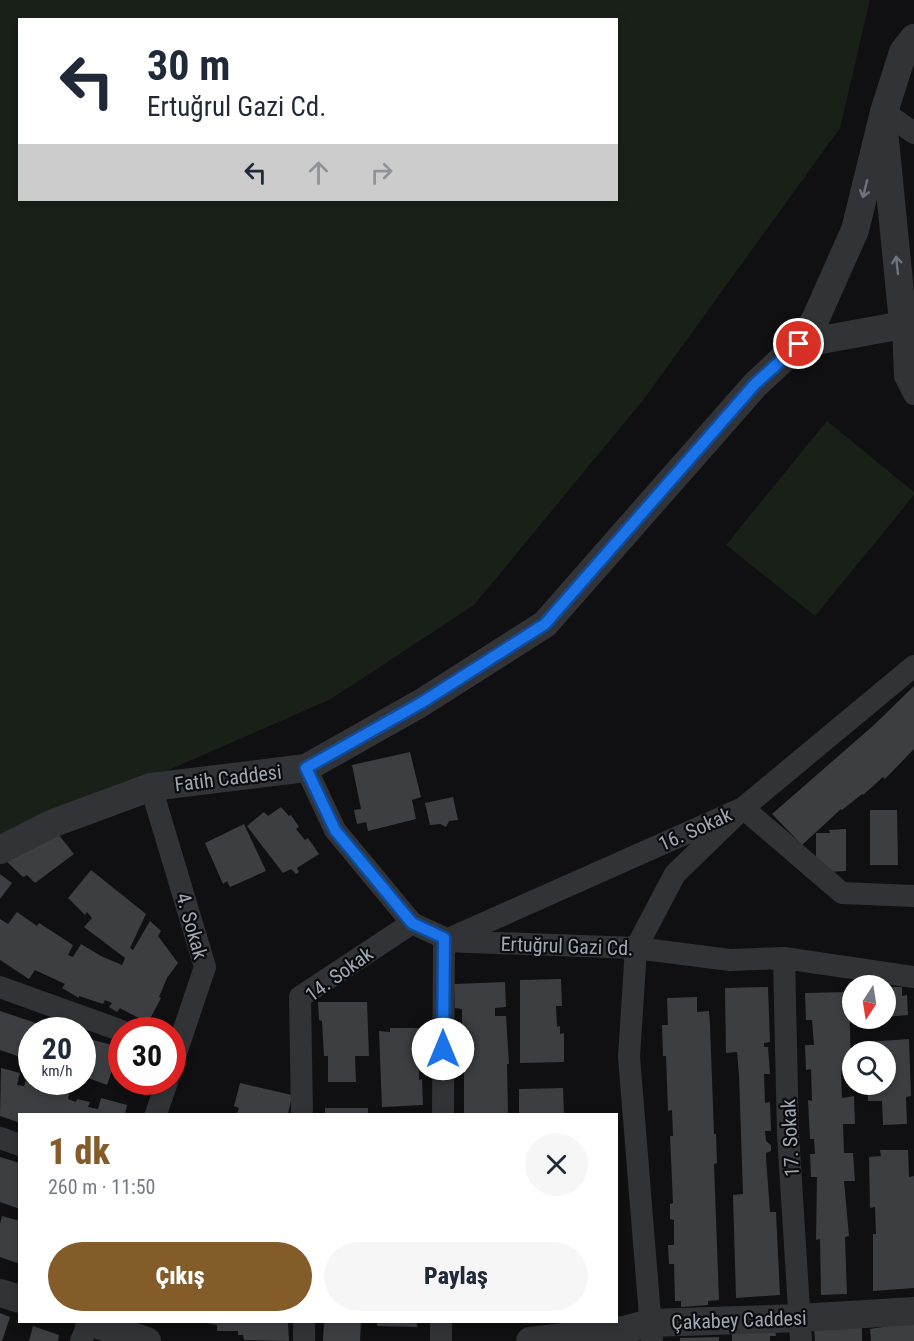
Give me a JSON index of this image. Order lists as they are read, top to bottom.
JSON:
{
  "streets": {
    "street": [
      "Fatih Caddesi",
      "16. Sokak",
      "4. Sokak",
      "Ertuğrul Gazi Cd.",
      "14. Sokak",
      "17. Sokak",
      "Çakabey Caddesi"
    ]
  },
  "crossings": [
    ["Fatih Caddesi", "4. Sokak"],
    ["Fatih Caddesi", "Ertuğrul Gazi Cd."],
    ["16. Sokak", "Ertuğrul Gazi Cd."],
    ["Ertuğrul Gazi Cd.", "14. Sokak"],
    ["Ertuğrul Gazi Cd.", "17. Sokak"],
    ["17. Sokak", "Çakabey Caddesi"]
  ],
  "north": "bottom",
  "page": {
    "turn": ["30 m", "Ertuğrul Gazi Cd."],
    "speed": "20 km/h",
    "limit": "30",
    "heading": ["1 dk", "260 m · 11:50"],
    "buttons": ["Çıkış", "Paylaş"]
  }
}
